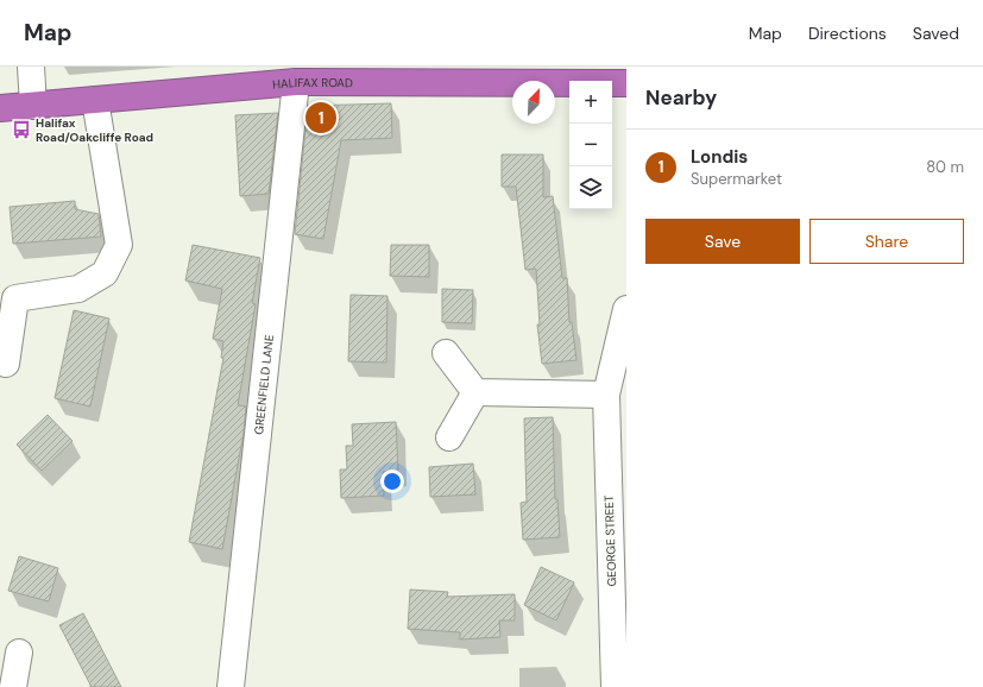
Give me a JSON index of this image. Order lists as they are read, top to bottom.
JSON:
{
  "streets": {
    "highway": ["HALIFAX ROAD"],
    "street": ["GREENFIELD LANE", "GEORGE STREET"]
  },
  "crossings": [
    ["HALIFAX ROAD", "GREENFIELD LANE"]
  ],
  "places": {
    "bus stop": ["Halifax Road/Oakcliffe Road"]
  },
  "north": "top right",
  "page": {
    "header": "Map",
    "nav": ["Map", "Directions", "Saved"],
    "heading": "Nearby",
    "map_buttons": ["+", "−"],
    "pins": "1",
    "list": [
      {
        "mark": "1",
        "name": "Londis",
        "note": "Supermarket",
        "value": "80 m"
      }
    ],
    "buttons": ["Save", "Share"]
  }
}
